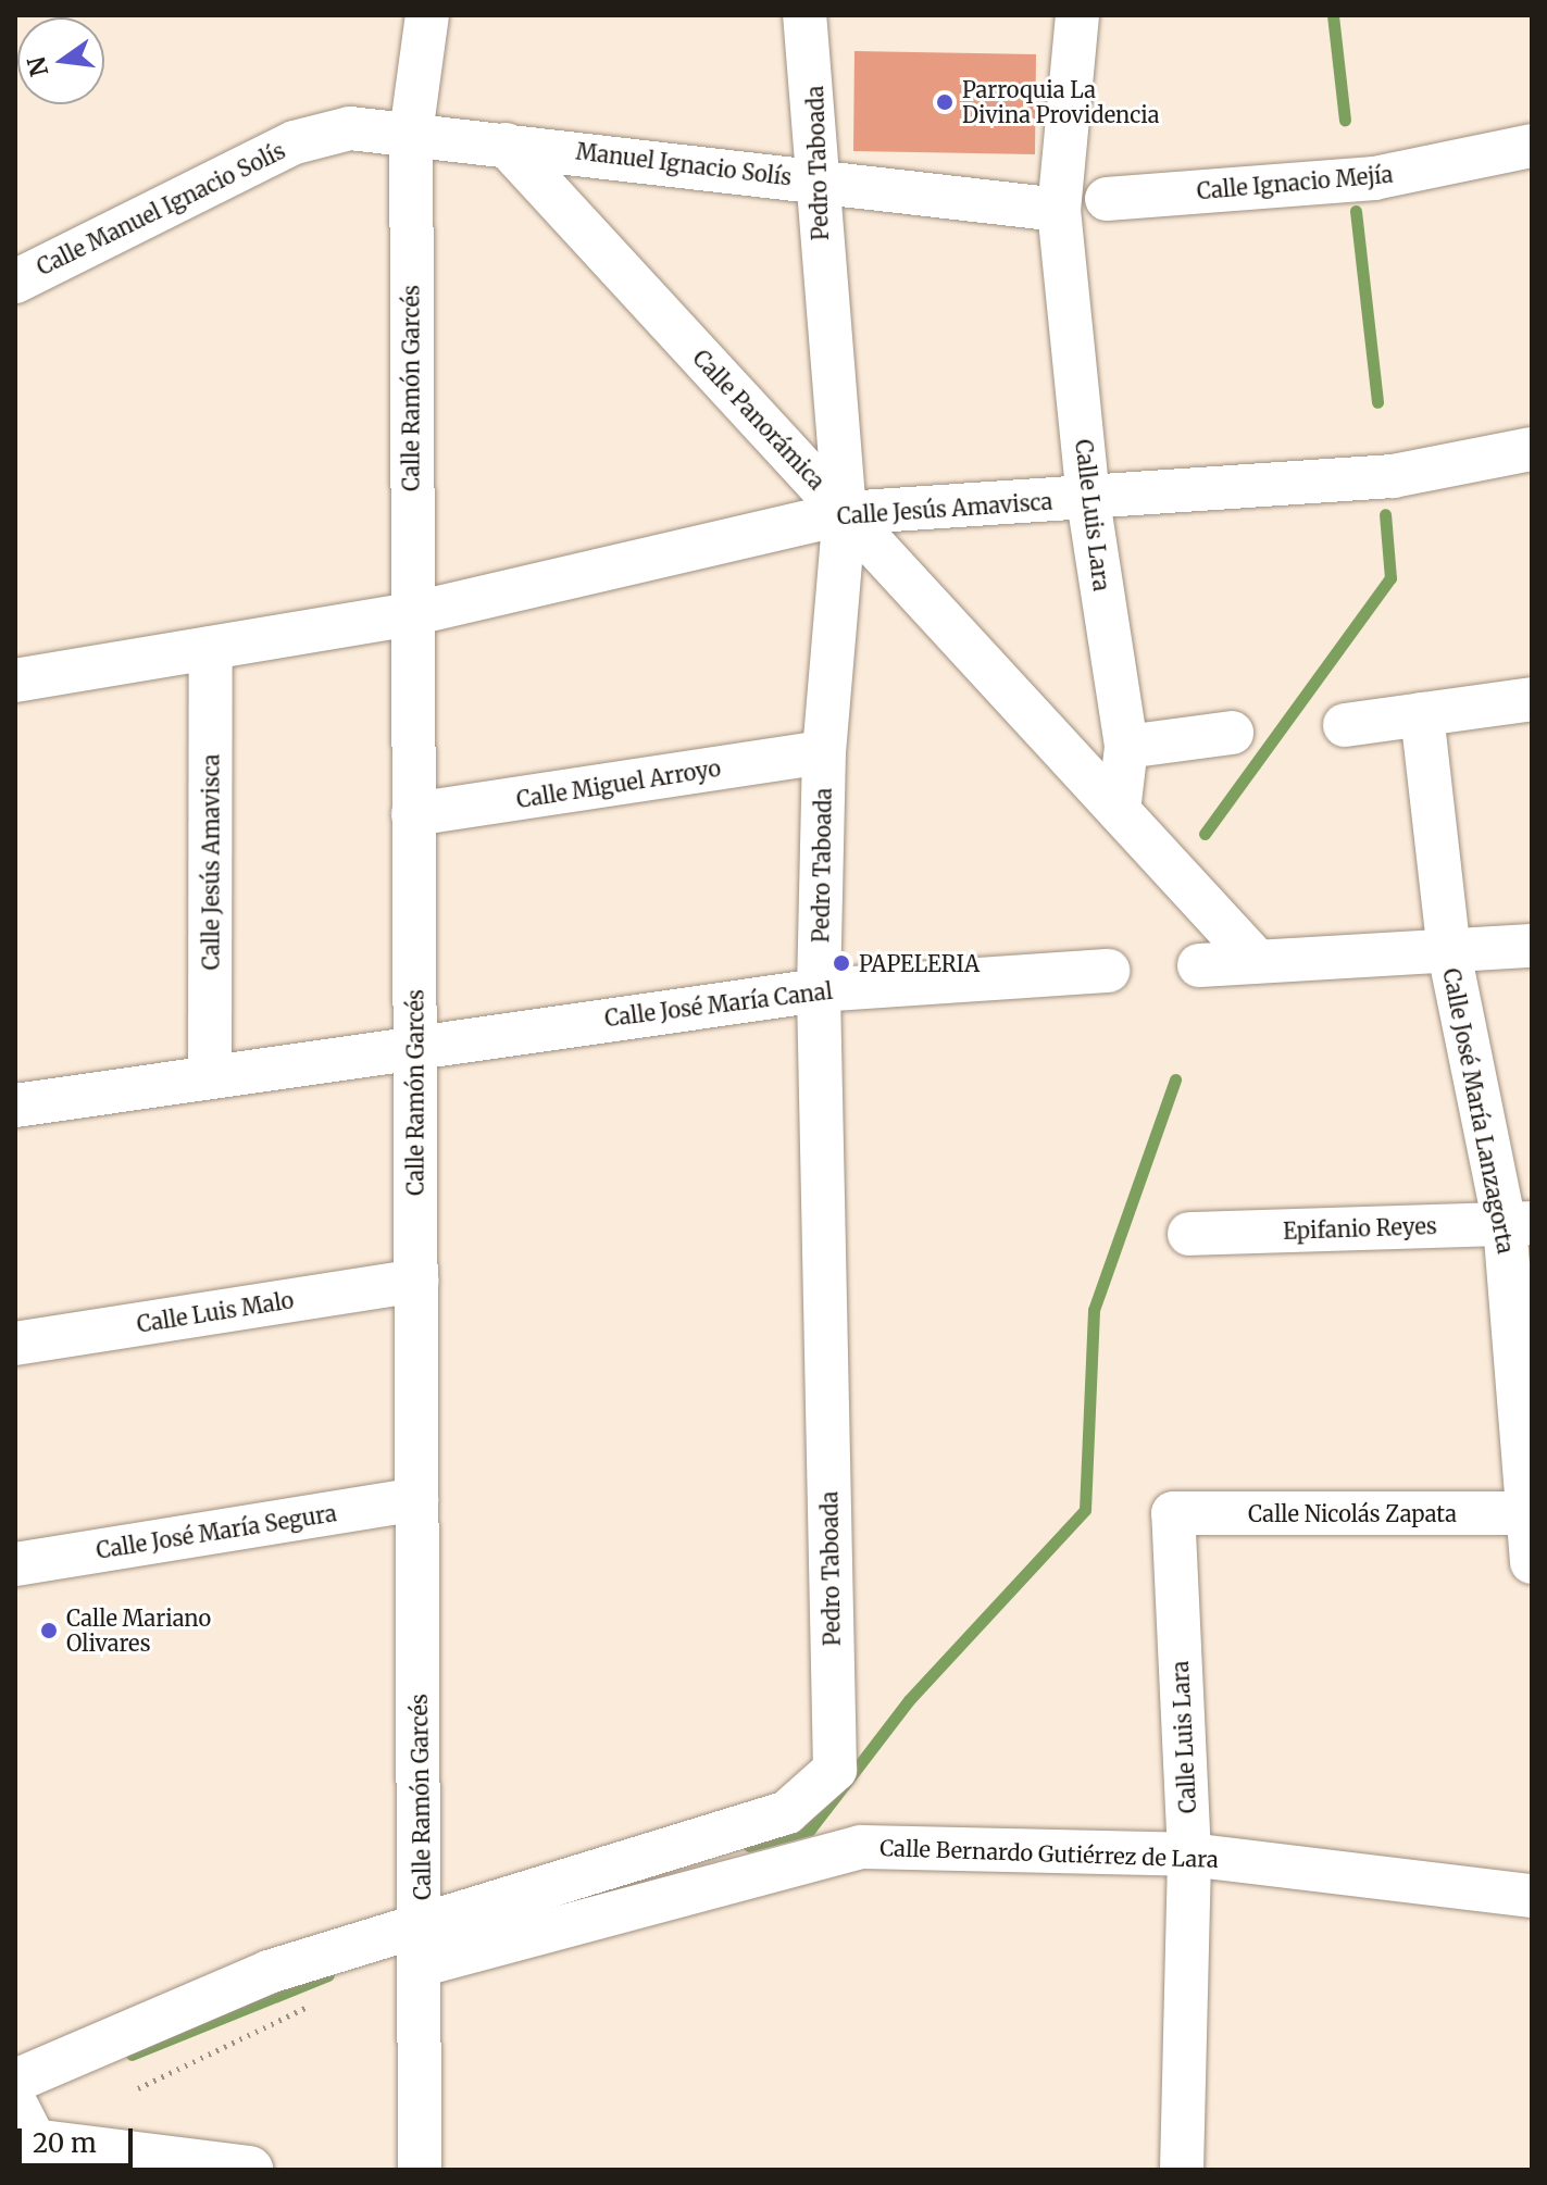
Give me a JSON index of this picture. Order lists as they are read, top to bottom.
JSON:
{
  "streets": {
    "street": [
      "Pedro Taboada",
      "Manuel Ignacio Solís",
      "Calle Ignacio Mejía",
      "Calle Manuel Ignacio Solís",
      "Calle Ramón Garcés",
      "Calle Panorámica",
      "Calle Jesús Amavisca",
      "Calle Luis Lara",
      "Calle Miguel Arroyo",
      "Calle José María Canal",
      "Calle José María Lanzagorta",
      "Epifanio Reyes",
      "Calle Luis Malo",
      "Calle Nicolás Zapata",
      "Calle José María Segura",
      "Calle Bernardo Gutiérrez de Lara"
    ]
  },
  "crossings": [
    ["Pedro Taboada", "Manuel Ignacio Solís"],
    ["Pedro Taboada", "Calle Ramón Garcés"],
    ["Pedro Taboada", "Calle Panorámica"],
    ["Pedro Taboada", "Calle Jesús Amavisca"],
    ["Pedro Taboada", "Calle Miguel Arroyo"],
    ["Pedro Taboada", "Calle José María Canal"],
    ["Manuel Ignacio Solís", "Calle Manuel Ignacio Solís"],
    ["Manuel Ignacio Solís", "Calle Ramón Garcés"],
    ["Manuel Ignacio Solís", "Calle Panorámica"],
    ["Manuel Ignacio Solís", "Calle Luis Lara"],
    ["Calle Manuel Ignacio Solís", "Calle Ramón Garcés"],
    ["Calle Ramón Garcés", "Calle Jesús Amavisca"],
    ["Calle Ramón Garcés", "Calle Miguel Arroyo"],
    ["Calle Ramón Garcés", "Calle José María Canal"],
    ["Calle Ramón Garcés", "Calle Luis Malo"],
    ["Calle Ramón Garcés", "Calle José María Segura"],
    ["Calle Ramón Garcés", "Calle Bernardo Gutiérrez de Lara"],
    ["Calle Panorámica", "Calle Jesús Amavisca"],
    ["Calle Panorámica", "Calle Luis Lara"],
    ["Calle Jesús Amavisca", "Calle Luis Lara"],
    ["Calle Jesús Amavisca", "Calle José María Canal"],
    ["Calle Luis Lara", "Calle Nicolás Zapata"],
    ["Calle Luis Lara", "Calle Bernardo Gutiérrez de Lara"],
    ["Calle José María Lanzagorta", "Epifanio Reyes"],
    ["Calle José María Lanzagorta", "Calle Nicolás Zapata"]
  ],
  "places": ["Parroquia La Divina Providencia", "PAPELERIA", "Calle Mariano Olivares"],
  "scale_bar": "20 m",
  "north": "left"
}
